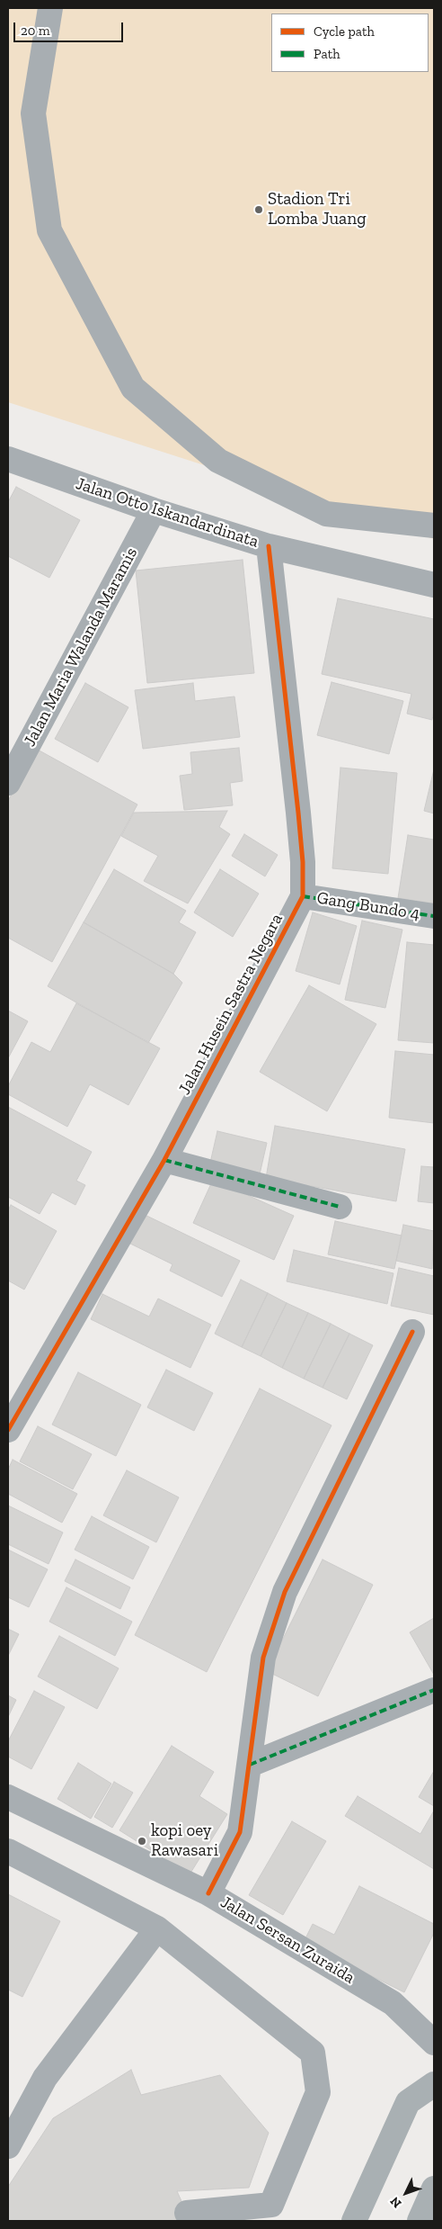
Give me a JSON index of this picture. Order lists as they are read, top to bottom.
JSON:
{
  "streets": {
    "street": [
      "Jalan Otto Iskandardinata",
      "Jalan Maria Walanda Maramis",
      "Gang Bundo 4",
      "Jalan Husein Sastra Negara",
      "Jalan Sersan Zuraida"
    ]
  },
  "crossings": [
    ["Jalan Otto Iskandardinata", "Jalan Maria Walanda Maramis"],
    ["Jalan Otto Iskandardinata", "Jalan Husein Sastra Negara"],
    ["Gang Bundo 4", "Jalan Husein Sastra Negara"]
  ],
  "places": ["Stadion Tri Lomba Juang", "kopi oey Rawasari"],
  "legend": ["Cycle path", "Path"],
  "scale_bar": "20 m",
  "north": "bottom left"
}
